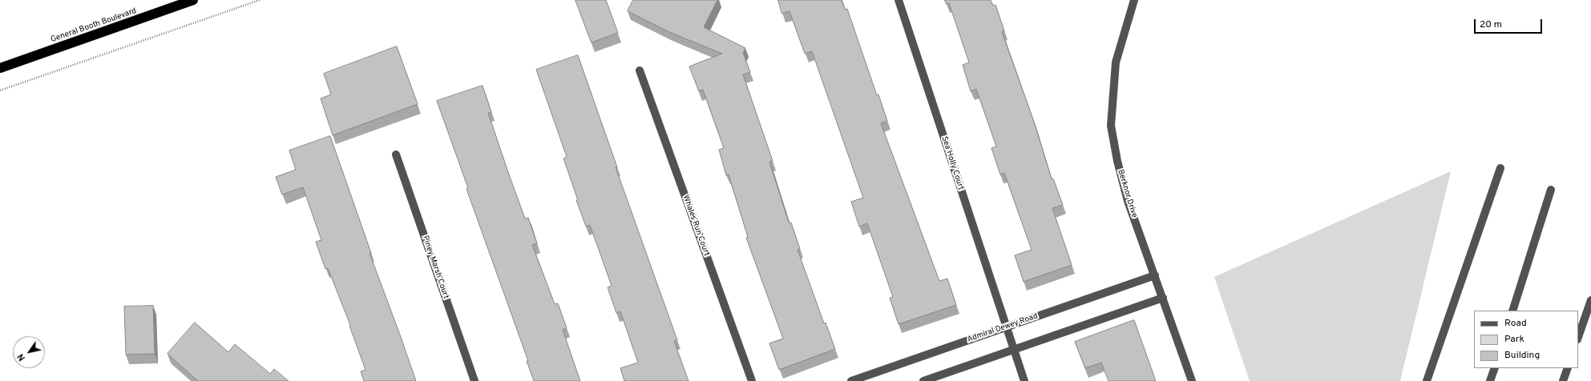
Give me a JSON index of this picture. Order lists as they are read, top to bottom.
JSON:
{
  "streets": {
    "highway": ["General Booth Boulevard"],
    "street": [
      "Sea Holly Court",
      "Berknor Drive",
      "Whales Run Court",
      "Piney Marsh Court",
      "Admiral Dewey Road"
    ]
  },
  "crossings": [
    ["Sea Holly Court", "Admiral Dewey Road"],
    ["Berknor Drive", "Admiral Dewey Road"]
  ],
  "legend": ["Road", "Park", "Building"],
  "scale_bar": "20 m",
  "north": "bottom left"
}
